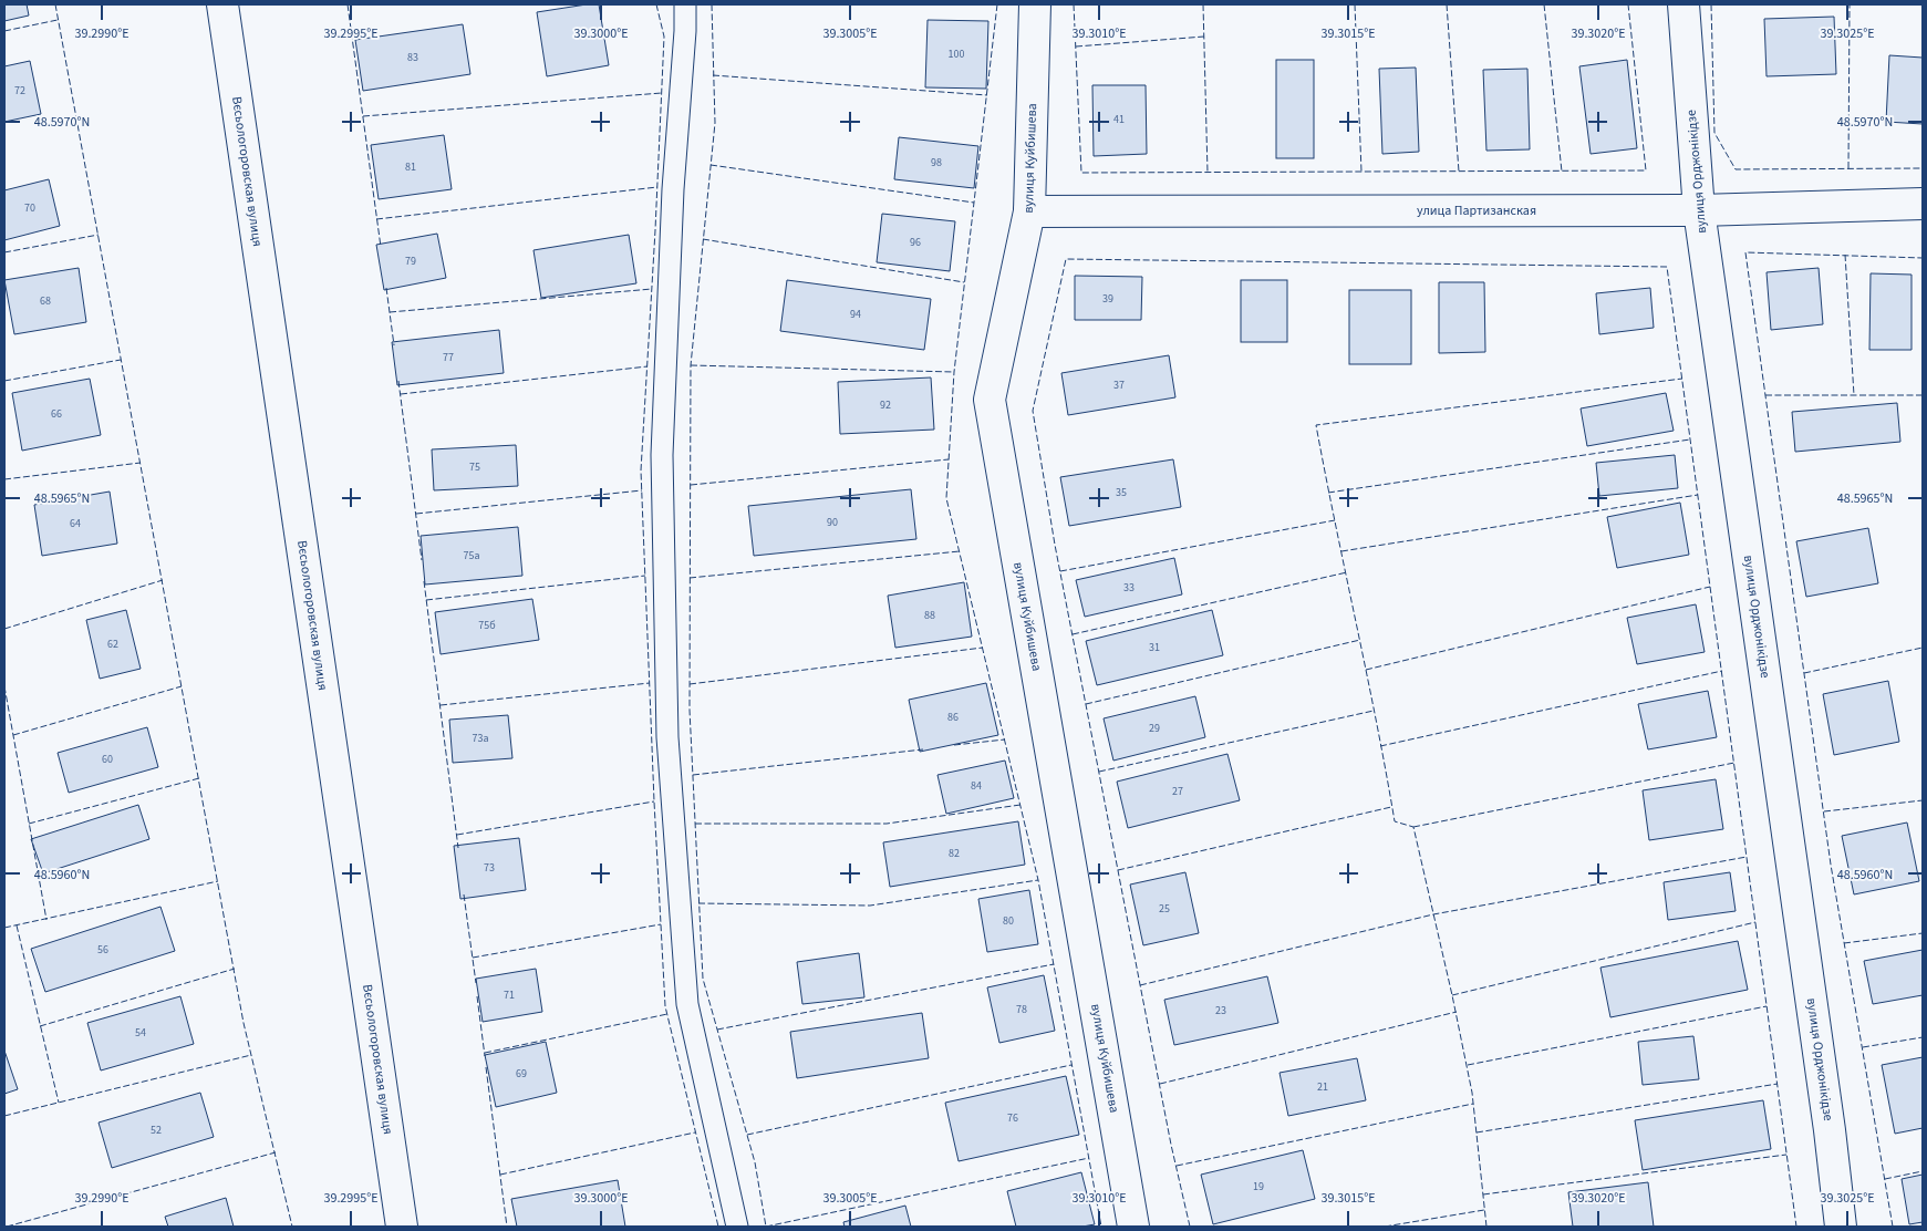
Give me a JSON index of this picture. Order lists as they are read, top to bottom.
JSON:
{
  "streets": {
    "street": [
      "вулиця Куйбишева",
      "Вєсьологоровская вулиця",
      "вулиця Орджонікідзе",
      "улица Партизанская"
    ]
  },
  "crossings": [
    ["вулиця Куйбишева", "улица Партизанская"],
    ["вулиця Орджонікідзе", "улица Партизанская"]
  ],
  "house_numbers": [
    "100",
    "83",
    "72",
    "41",
    "98",
    "81",
    "70",
    "96",
    "79",
    "39",
    "68",
    "94",
    "77",
    "37",
    "92",
    "66",
    "75",
    "35",
    "90",
    "64",
    "75а",
    "33",
    "88",
    "75б",
    "62",
    "31",
    "86",
    "29",
    "73а",
    "60",
    "84",
    "27",
    "82",
    "73",
    "25",
    "80",
    "56",
    "71",
    "78",
    "23",
    "54",
    "69",
    "21",
    "76",
    "52",
    "19"
  ],
  "coordinates": [
    "39.2990°E",
    "39.2995°E",
    "39.3000°E",
    "39.3005°E",
    "39.3010°E",
    "39.3015°E",
    "39.3020°E",
    "39.3025°E",
    "48.5970°N",
    "48.5965°N",
    "48.5960°N"
  ]
}
